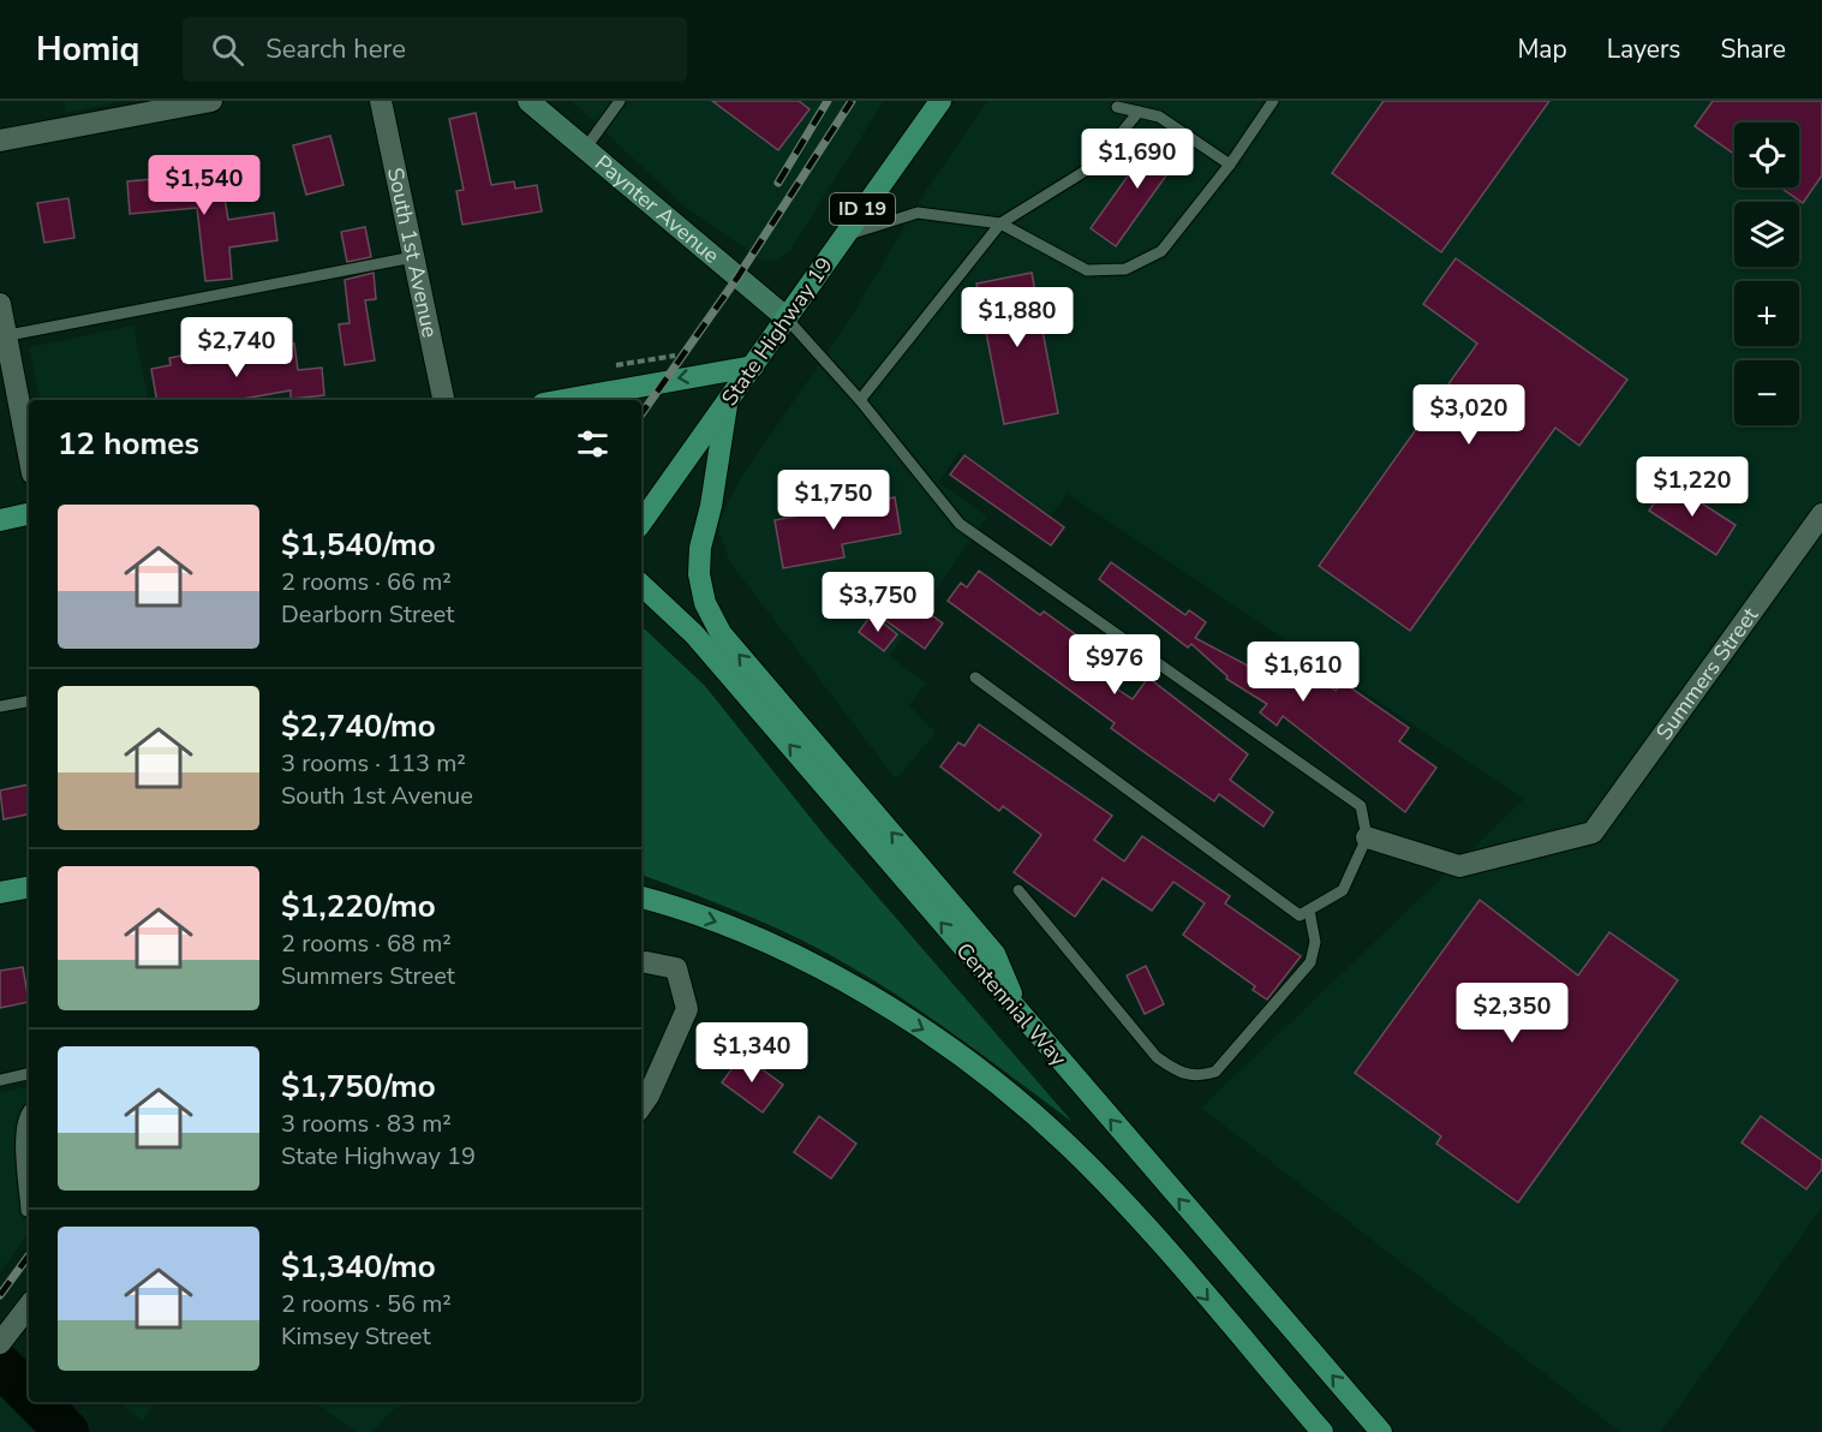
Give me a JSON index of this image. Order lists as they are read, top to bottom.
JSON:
{
  "streets": {
    "main road": ["ID 19", "State Highway 19", "Centennial Way"],
    "street": ["Paynter Avenue", "South 1st Avenue", "Summers Street"]
  },
  "crossings": [
    ["Paynter Avenue", "State Highway 19"]
  ],
  "page": {
    "header": "Homiq",
    "search": "Search here",
    "nav": ["Map", "Layers", "Share"],
    "map_buttons": ["+", "−"],
    "price": [
      "$1,690",
      "$1,540",
      "$1,880",
      "$2,740",
      "$3,020",
      "$1,220",
      "$1,750",
      "$3,750",
      "$976",
      "$1,610",
      "$2,350",
      "$1,340"
    ],
    "heading": "12 homes",
    "list": [
      {
        "name": "$1,540/mo",
        "note": "2 rooms · 66 m² · Dearborn Street"
      },
      {
        "name": "$2,740/mo",
        "note": "3 rooms · 113 m² · South 1st Avenue"
      },
      {
        "name": "$1,220/mo",
        "note": "2 rooms · 68 m² · Summers Street"
      },
      {
        "name": "$1,750/mo",
        "note": "3 rooms · 83 m² · State Highway 19"
      },
      {
        "name": "$1,340/mo",
        "note": "2 rooms · 56 m² · Kimsey Street"
      }
    ]
  }
}
